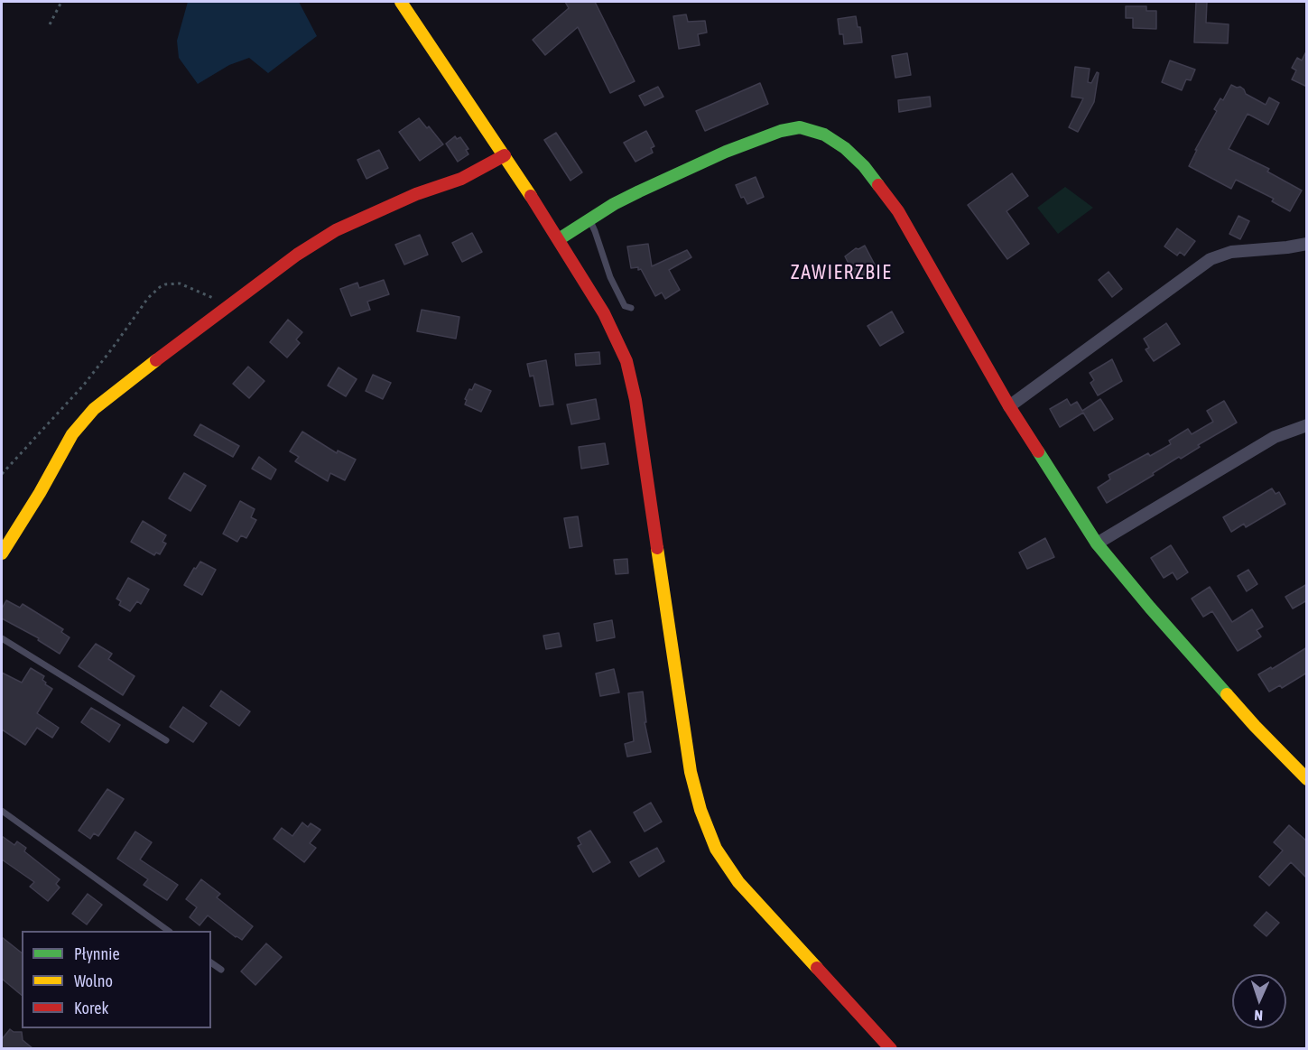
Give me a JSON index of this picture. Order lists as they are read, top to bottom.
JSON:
{
  "districts": ["ZAWIERZBIE"],
  "legend": ["Płynnie", "Wolno", "Korek"],
  "north": "bottom"
}
